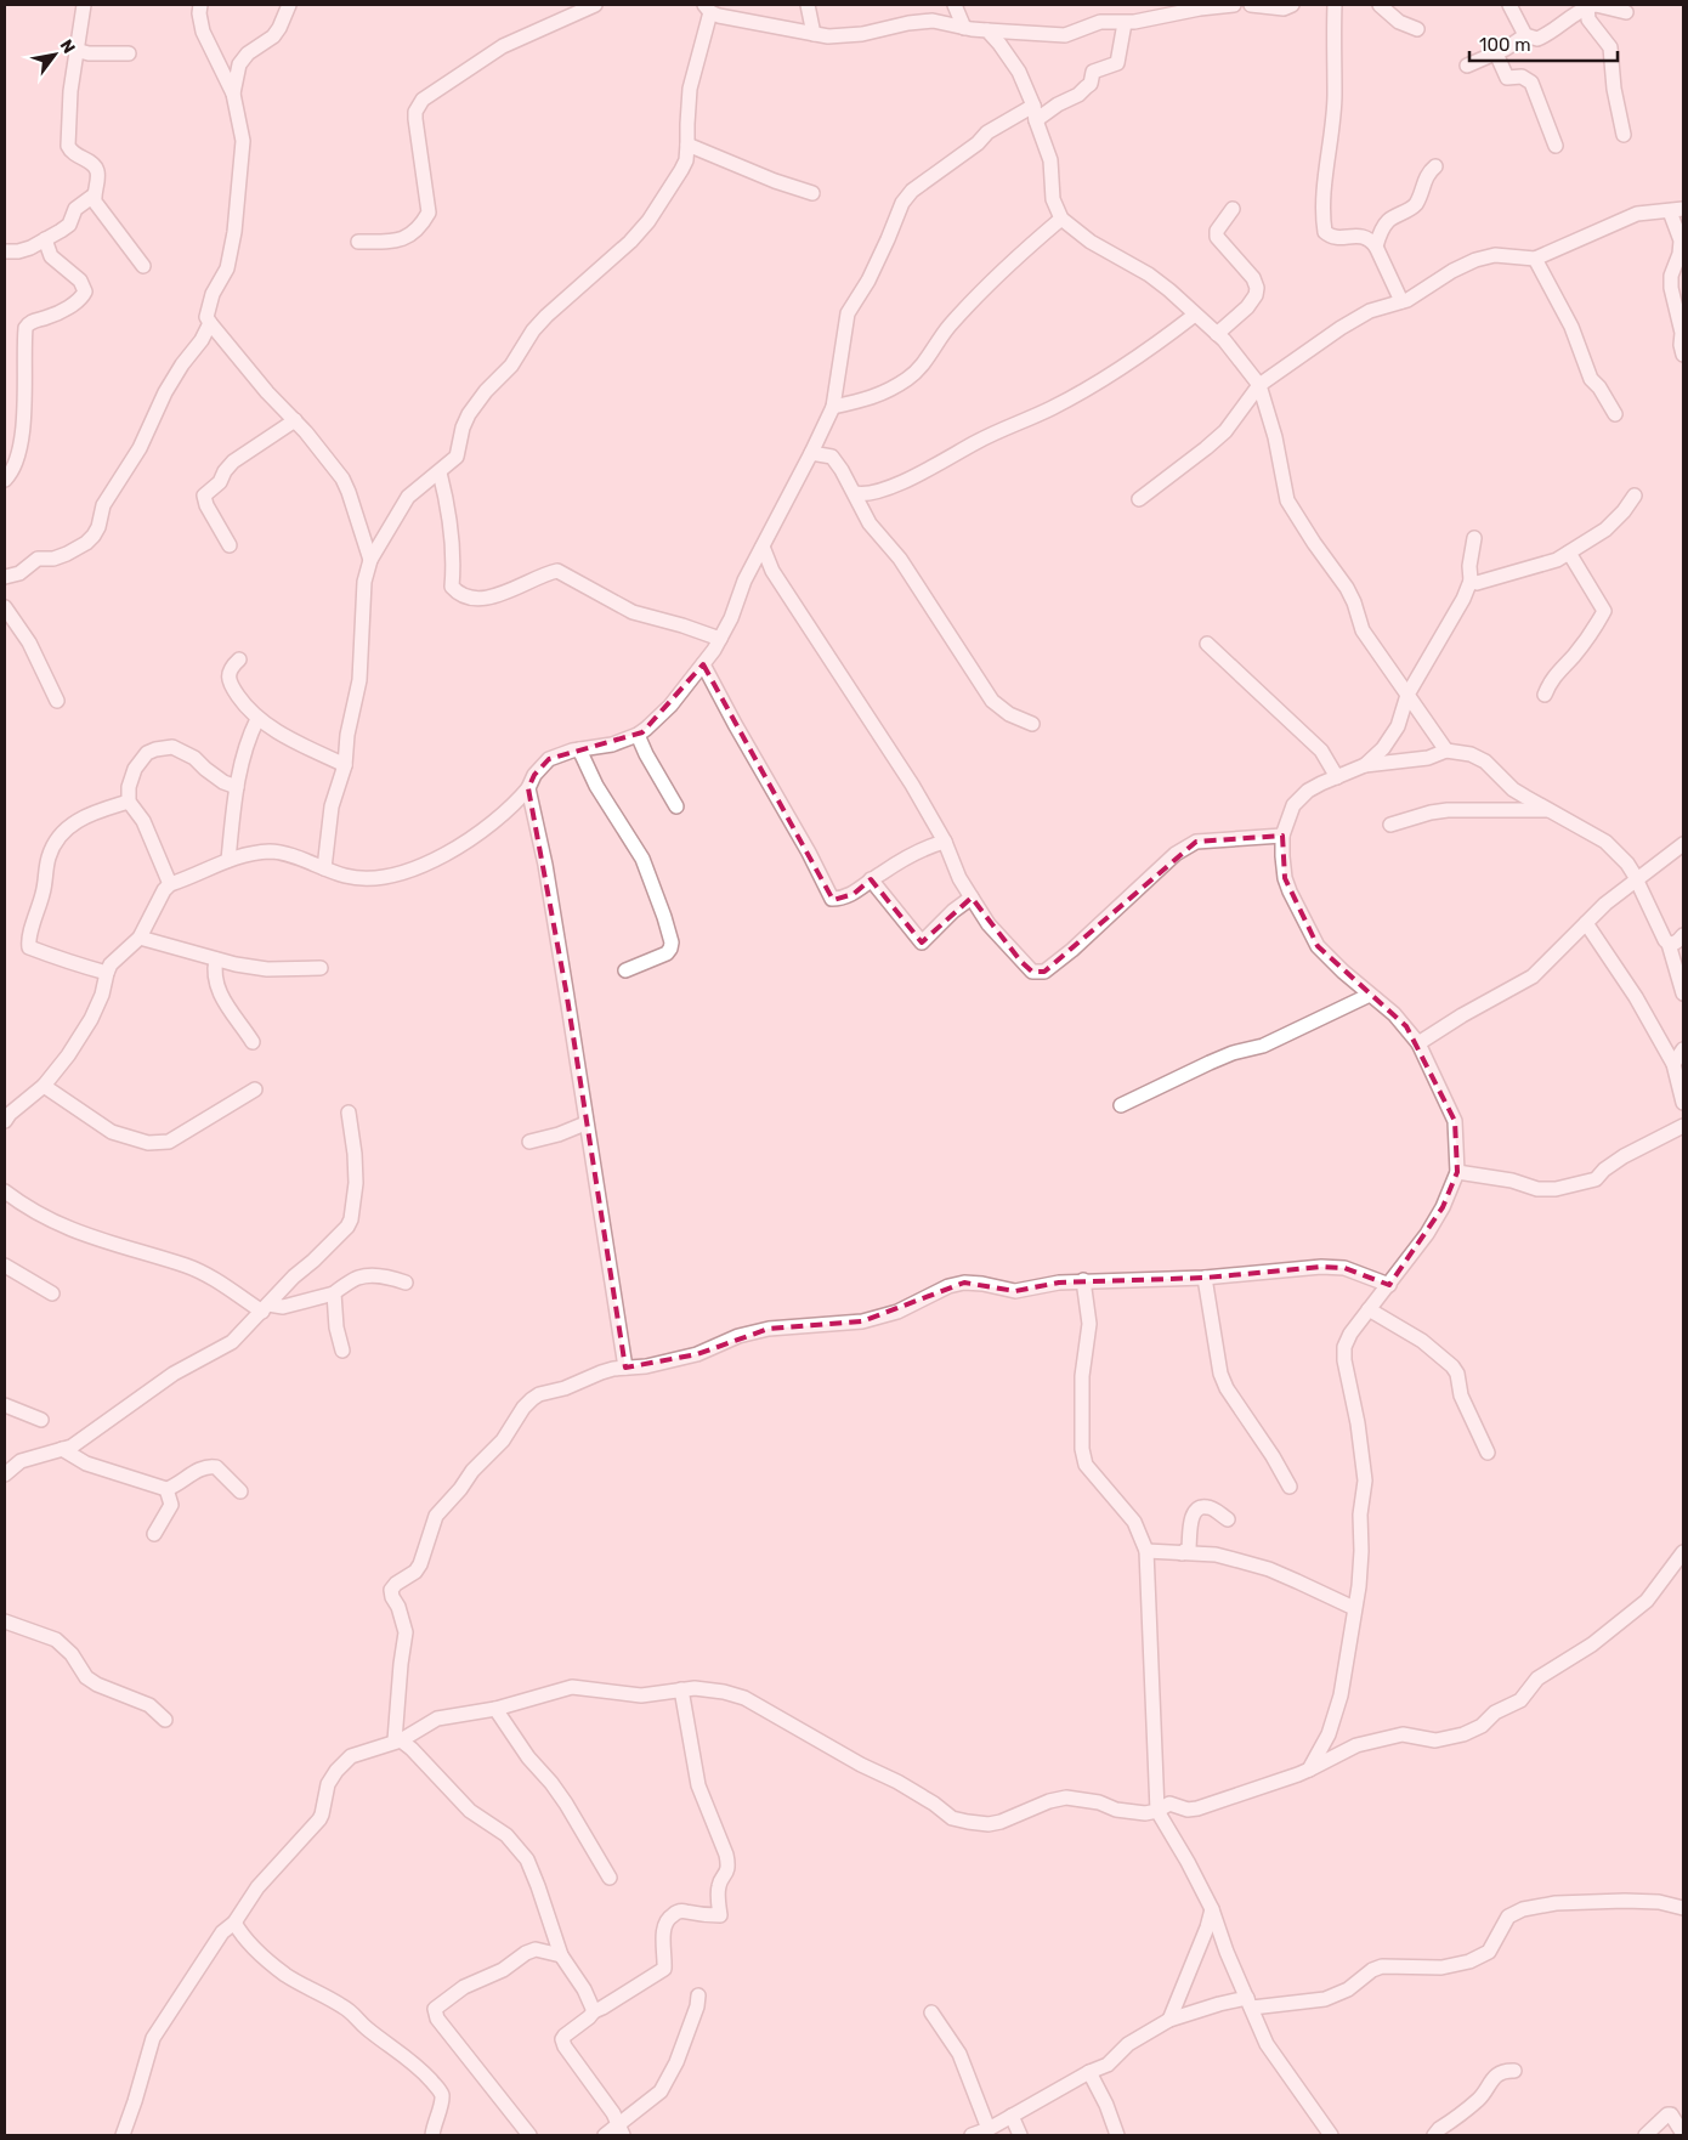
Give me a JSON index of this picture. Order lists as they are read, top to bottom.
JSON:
{
  "scale_bar": "100 m",
  "north": "top right"
}
